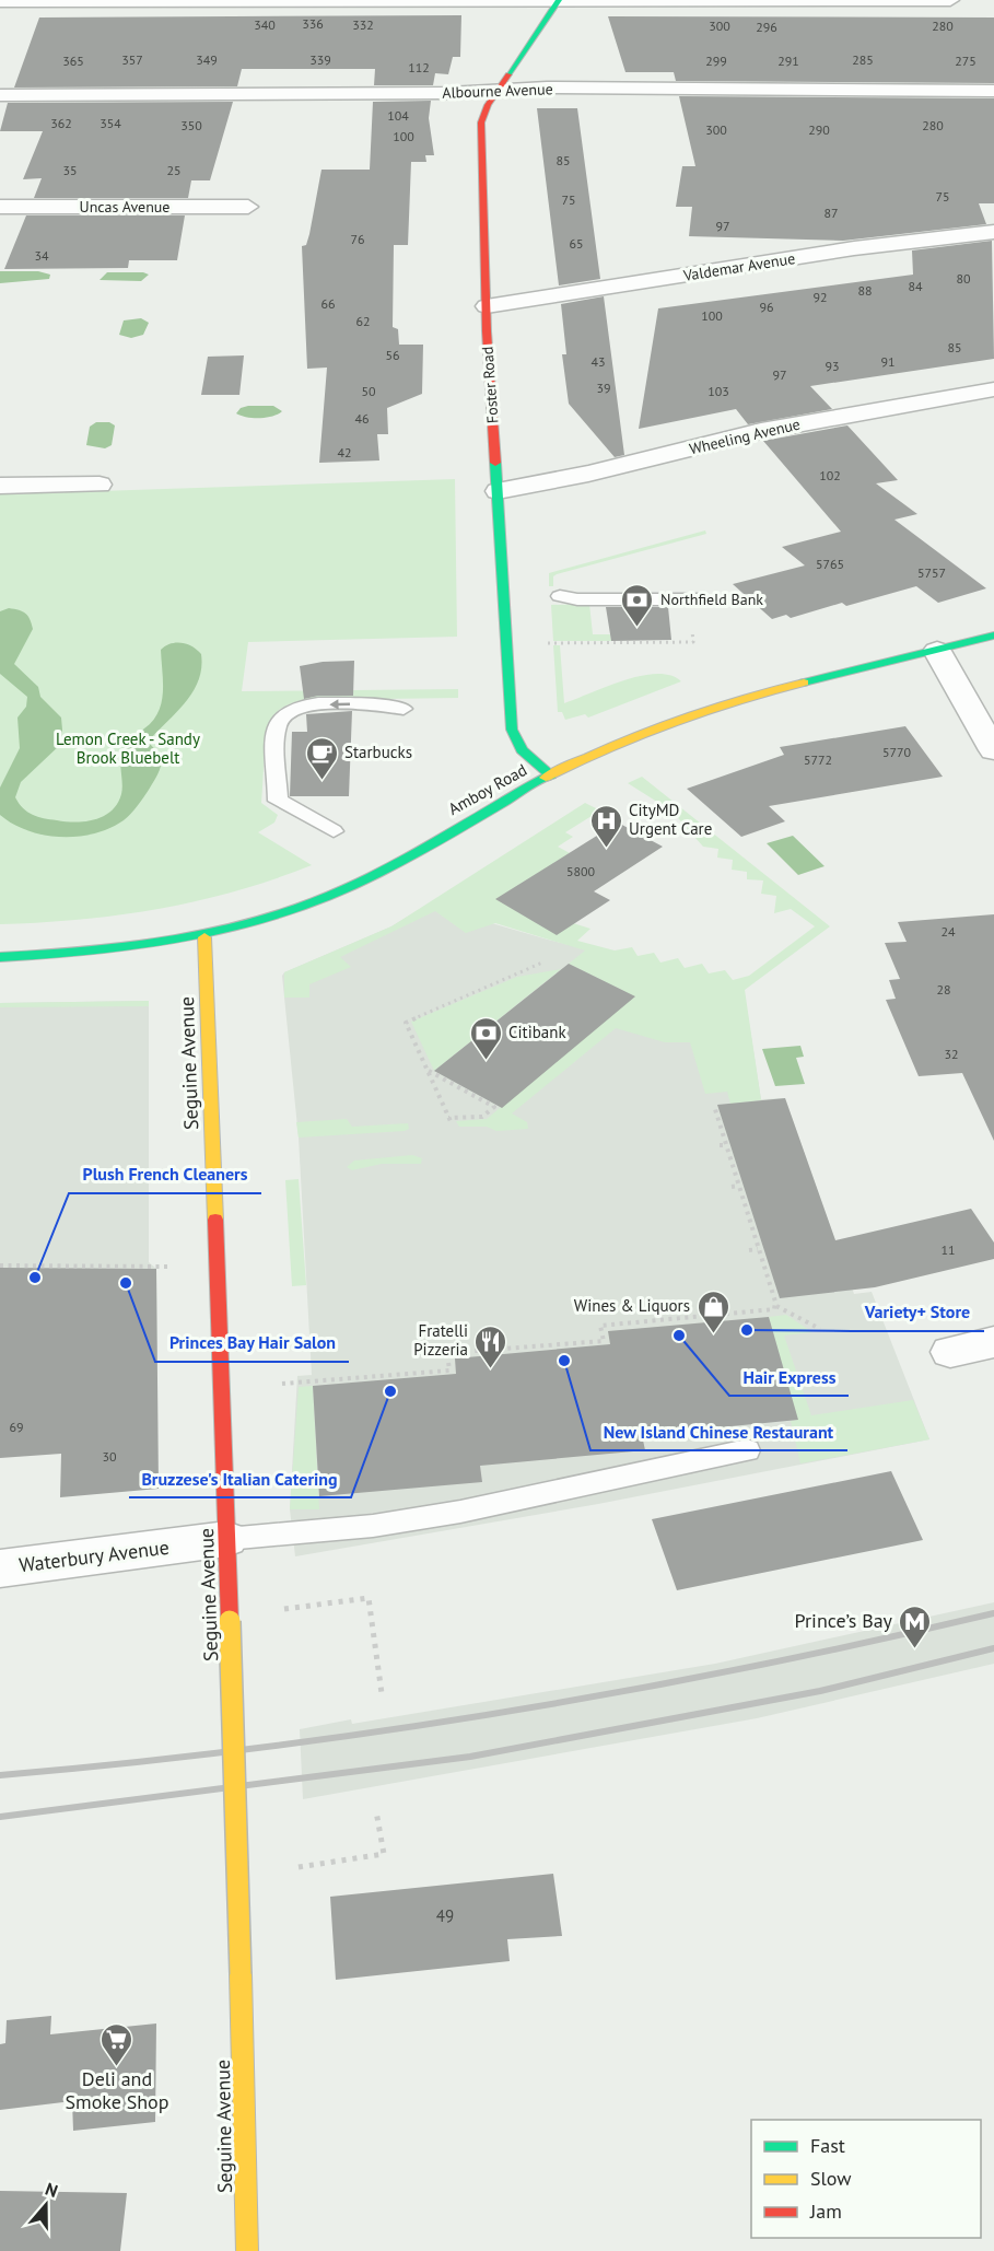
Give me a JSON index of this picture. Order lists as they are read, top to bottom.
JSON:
{
  "streets": {
    "street": [
      "Albourne Avenue",
      "Uncas Avenue",
      "Valdemar Avenue",
      "Foster Road",
      "Wheeling Avenue",
      "Amboy Road",
      "Seguine Avenue",
      "Waterbury Avenue"
    ]
  },
  "crossings": [
    ["Albourne Avenue", "Foster Road"],
    ["Valdemar Avenue", "Foster Road"],
    ["Foster Road", "Wheeling Avenue"],
    ["Foster Road", "Amboy Road"],
    ["Amboy Road", "Seguine Avenue"],
    ["Seguine Avenue", "Waterbury Avenue"]
  ],
  "parks": ["Lemon Creek - Sandy Brook Bluebelt"],
  "places": {
    "bank": ["Northfield Bank", "Citibank"],
    "cafe": ["Starbucks"],
    "hospital": ["CityMD Urgent Care"],
    "other": [
      "Plush French Cleaners",
      "Princes Bay Hair Salon",
      "Variety+ Store",
      "Hair Express",
      "New Island Chinese Restaurant",
      "Bruzzese's Italian Catering"
    ],
    "shop": ["Wines & Liquors"],
    "restaurant": ["Fratelli Pizzeria"],
    "metro station": ["Prince’s Bay"],
    "supermarket": ["Deli and Smoke Shop"]
  },
  "house_numbers": [
    "336",
    "340",
    "332",
    "300",
    "280",
    "296",
    "357",
    "349",
    "339",
    "285",
    "365",
    "299",
    "291",
    "275",
    "112",
    "104",
    "362",
    "354",
    "350",
    "280",
    "300",
    "290",
    "100",
    "85",
    "35",
    "25",
    "75",
    "75",
    "87",
    "97",
    "76",
    "65",
    "34",
    "80",
    "84",
    "88",
    "92",
    "66",
    "96",
    "100",
    "62",
    "85",
    "56",
    "43",
    "91",
    "93",
    "97",
    "39",
    "50",
    "103",
    "46",
    "42",
    "102",
    "5765",
    "5757",
    "5770",
    "5772",
    "5800",
    "24",
    "28",
    "32",
    "11",
    "69",
    "30",
    "49"
  ],
  "legend": ["Fast", "Slow", "Jam"],
  "north": "top"
}
